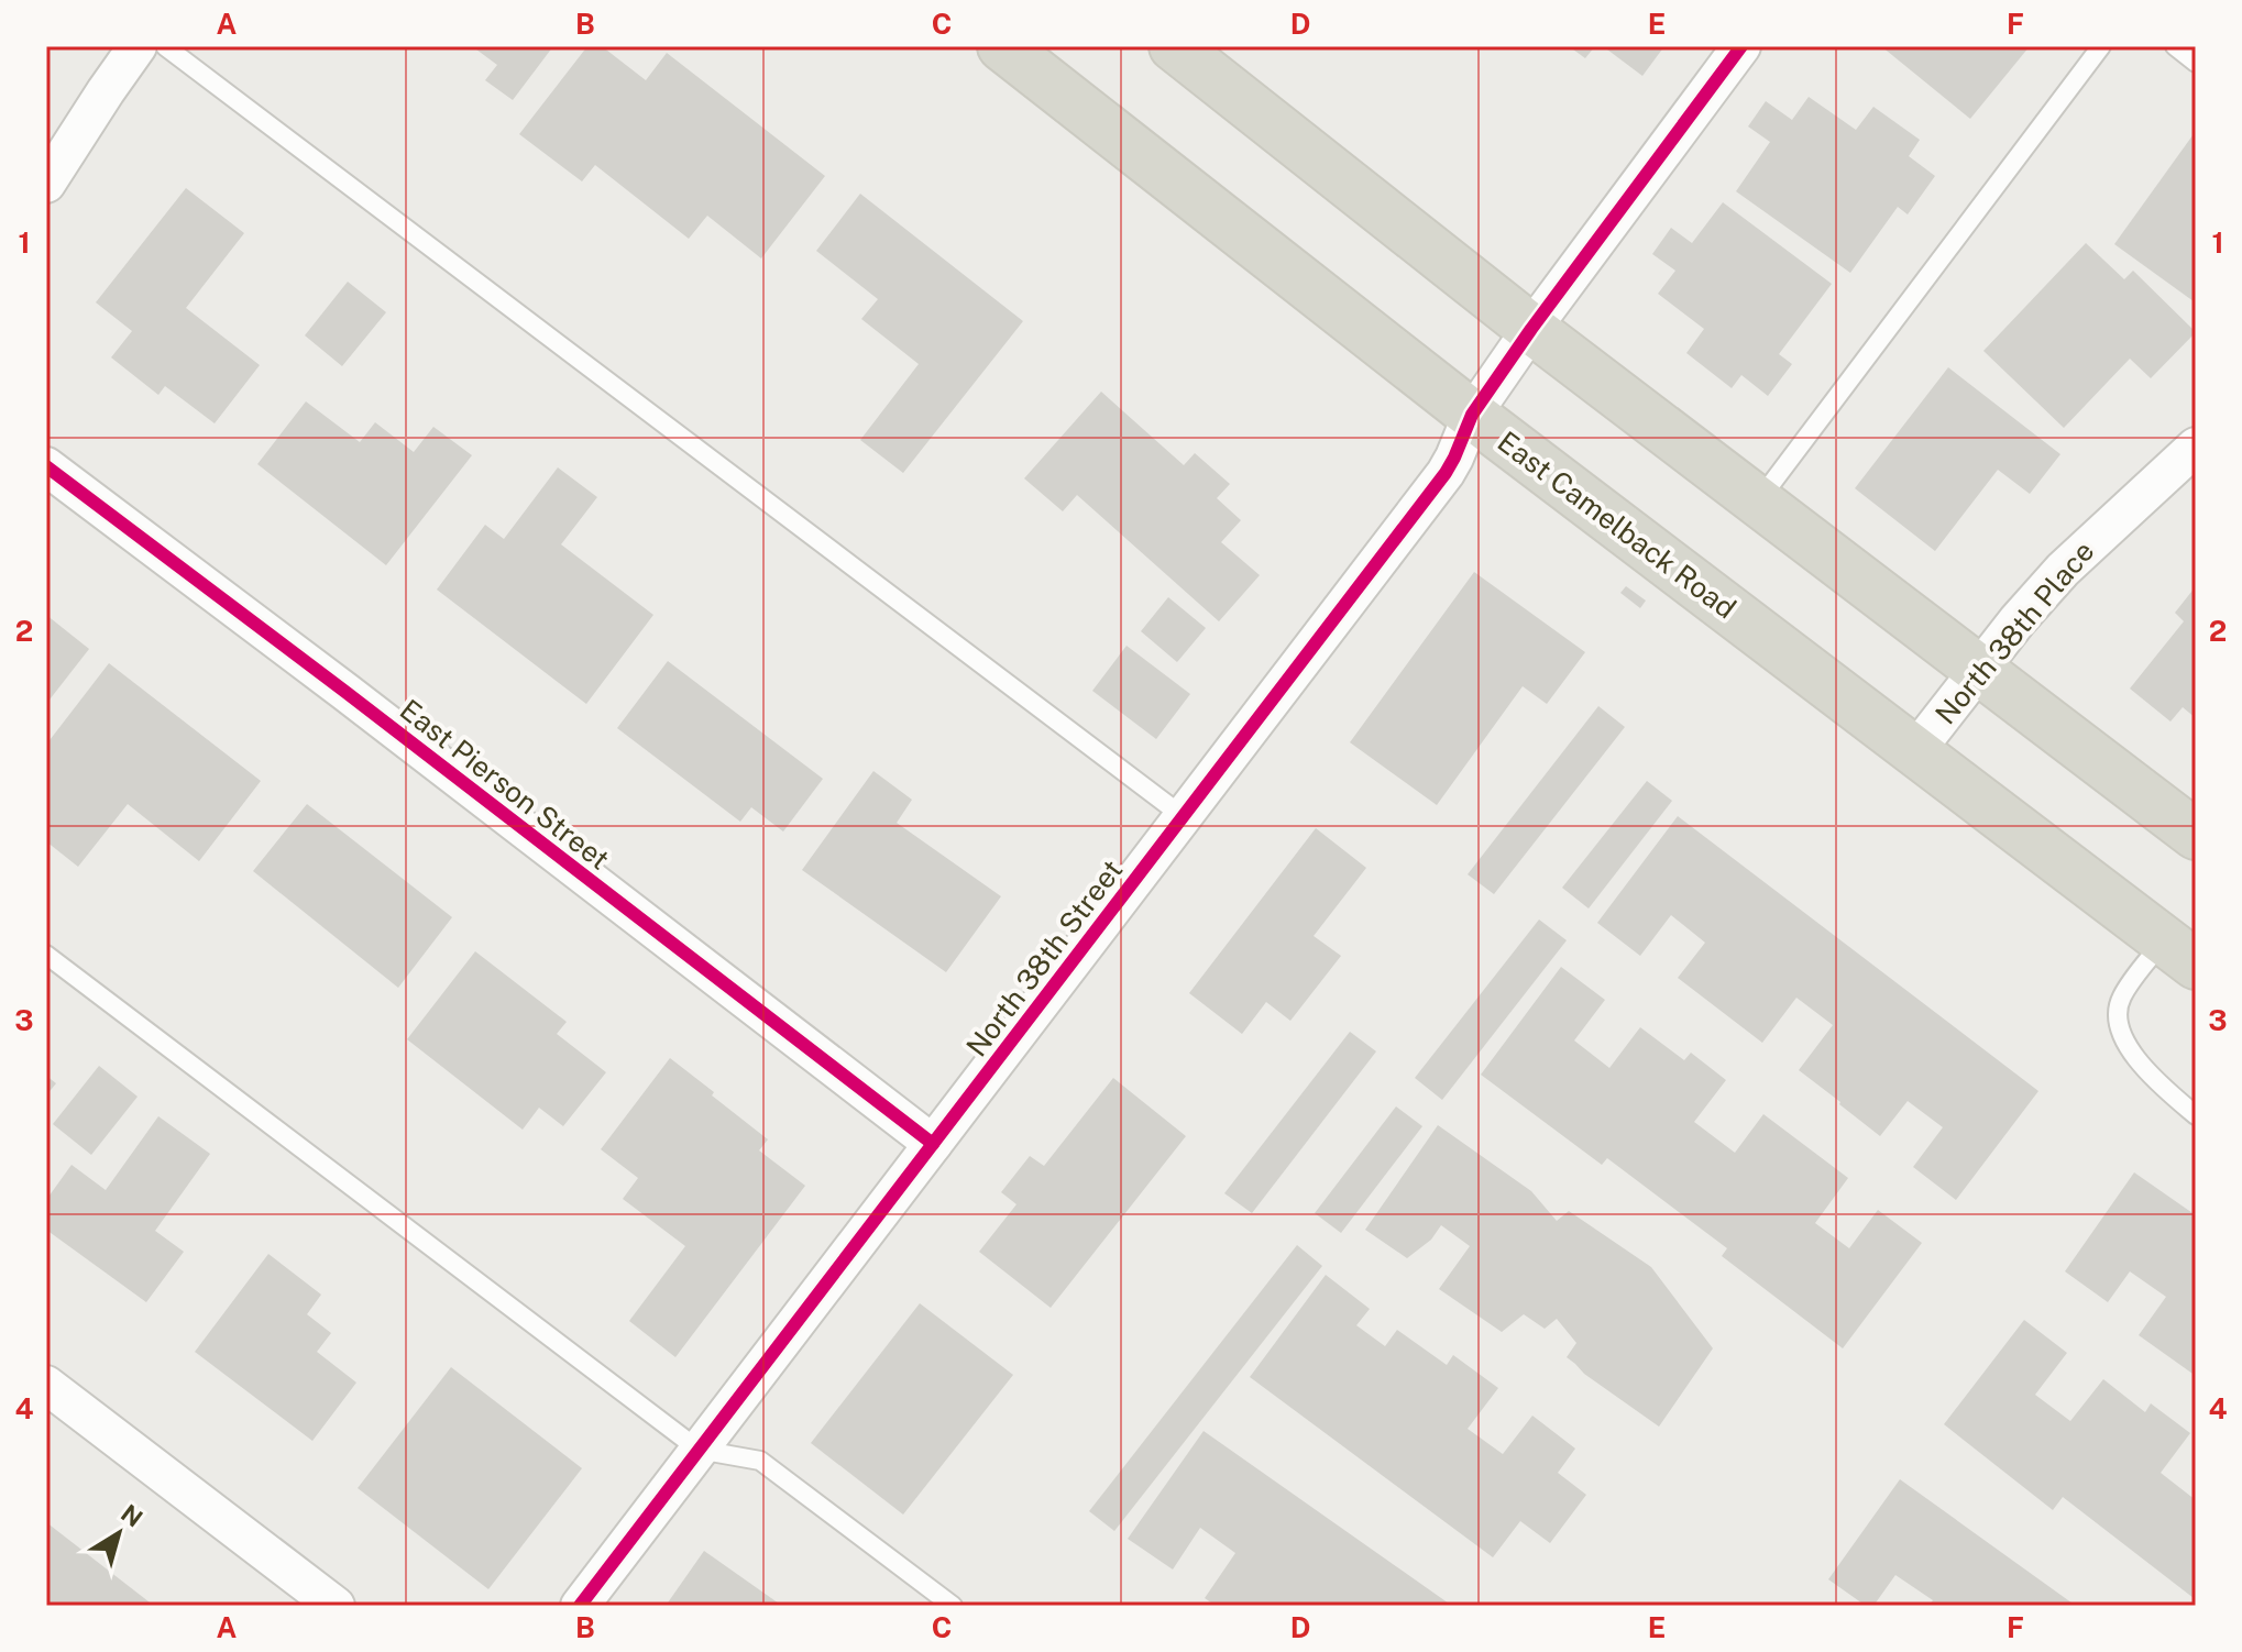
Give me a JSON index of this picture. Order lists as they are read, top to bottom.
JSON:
{
  "streets": {
    "main road": ["East Camelback Road"],
    "street": ["North 38th Place", "East Pierson Street", "North 38th Street"]
  },
  "crossings": [
    ["East Camelback Road", "North 38th Place"],
    ["East Camelback Road", "North 38th Street"],
    ["East Pierson Street", "North 38th Street"]
  ],
  "north": "top right",
  "grid": {
    "columns": [
      "A",
      "B",
      "C",
      "D",
      "E",
      "F"
    ],
    "rows": [
      "1",
      "2",
      "3",
      "4"
    ]
  }
}
